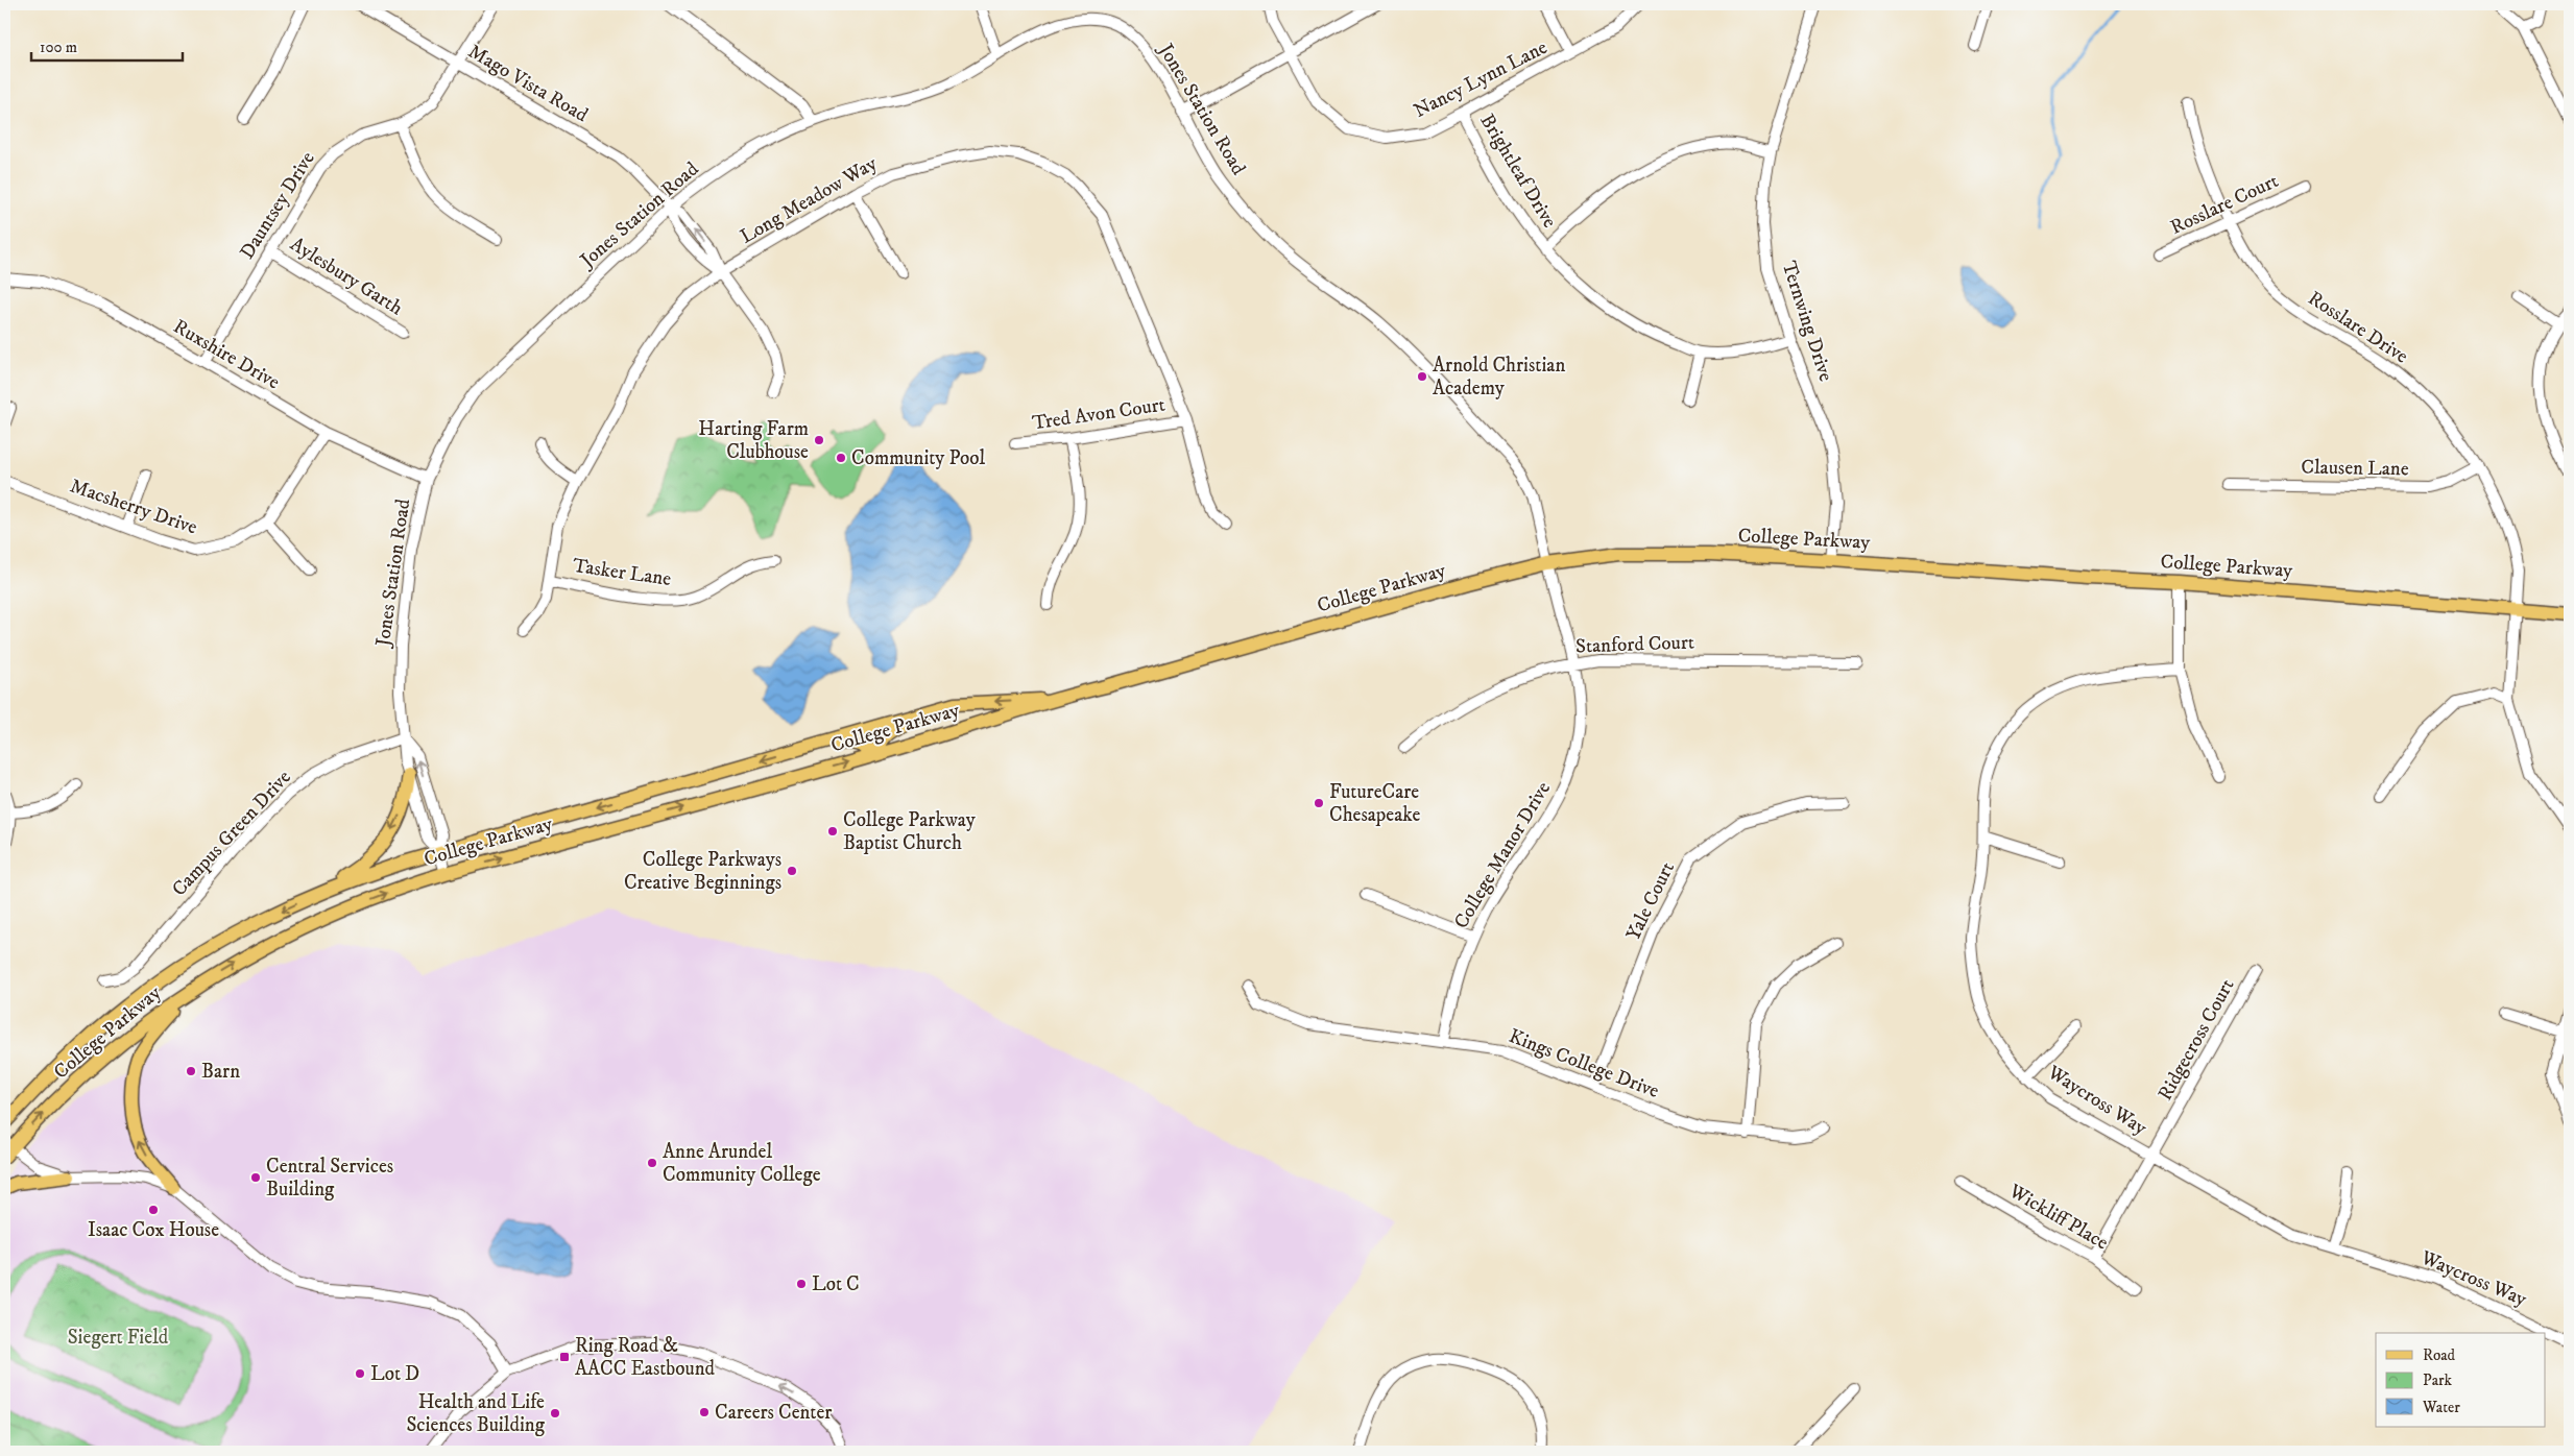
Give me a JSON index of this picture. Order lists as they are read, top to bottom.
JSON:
{
  "streets": {
    "main road": ["College Parkway"],
    "street": [
      "Nancy Lynn Lane",
      "Mago Vista Road",
      "Jones Station Road",
      "Brightleaf Drive",
      "Long Meadow Way",
      "Rosslare Court",
      "Dauntsey Drive",
      "Aylesbury Garth",
      "Ternwing Drive",
      "Rosslare Drive",
      "Ruxshire Drive",
      "Tred Avon Court",
      "Clausen Lane",
      "Macsherry Drive",
      "Tasker Lane",
      "Stanford Court",
      "Campus Green Drive",
      "College Manor Drive",
      "Yale Court",
      "Ridgecross Court",
      "Kings College Drive",
      "Waycross Way",
      "Wickliff Place"
    ]
  },
  "crossings": [
    ["Nancy Lynn Lane", "Brightleaf Drive"],
    ["Mago Vista Road", "Jones Station Road"],
    ["Mago Vista Road", "Long Meadow Way"],
    ["Mago Vista Road", "Dauntsey Drive"],
    ["Jones Station Road", "Ruxshire Drive"],
    ["Jones Station Road", "College Parkway"],
    ["Jones Station Road", "Campus Green Drive"],
    ["Jones Station Road", "College Manor Drive"],
    ["Brightleaf Drive", "Ternwing Drive"],
    ["Long Meadow Way", "Tred Avon Court"],
    ["Long Meadow Way", "Tasker Lane"],
    ["Rosslare Court", "Rosslare Drive"],
    ["Dauntsey Drive", "Aylesbury Garth"],
    ["Dauntsey Drive", "Ruxshire Drive"],
    ["Ternwing Drive", "College Parkway"],
    ["Rosslare Drive", "Clausen Lane"],
    ["Rosslare Drive", "College Parkway"],
    ["Ruxshire Drive", "Macsherry Drive"],
    ["College Parkway", "College Manor Drive"],
    ["Stanford Court", "College Manor Drive"],
    ["College Manor Drive", "Kings College Drive"],
    ["Yale Court", "Kings College Drive"],
    ["Ridgecross Court", "Waycross Way"],
    ["Ridgecross Court", "Wickliff Place"]
  ],
  "parks": ["Siegert Field"],
  "places": {
    "other": [
      "Arnold Christian Academy",
      "Harting Farm Clubhouse",
      "Community Pool",
      "FutureCare Chesapeake",
      "College Parkway Baptist Church",
      "College Parkways Creative Beginnings",
      "Barn",
      "Anne Arundel Community College",
      "Central Services Building",
      "Isaac Cox House",
      "Lot C",
      "Lot D",
      "Careers Center",
      "Health and Life Sciences Building"
    ],
    "transit": ["Ring Road & AACC Eastbound"]
  },
  "legend": ["Road", "Park", "Water"],
  "scale_bar": "100 m"
}
